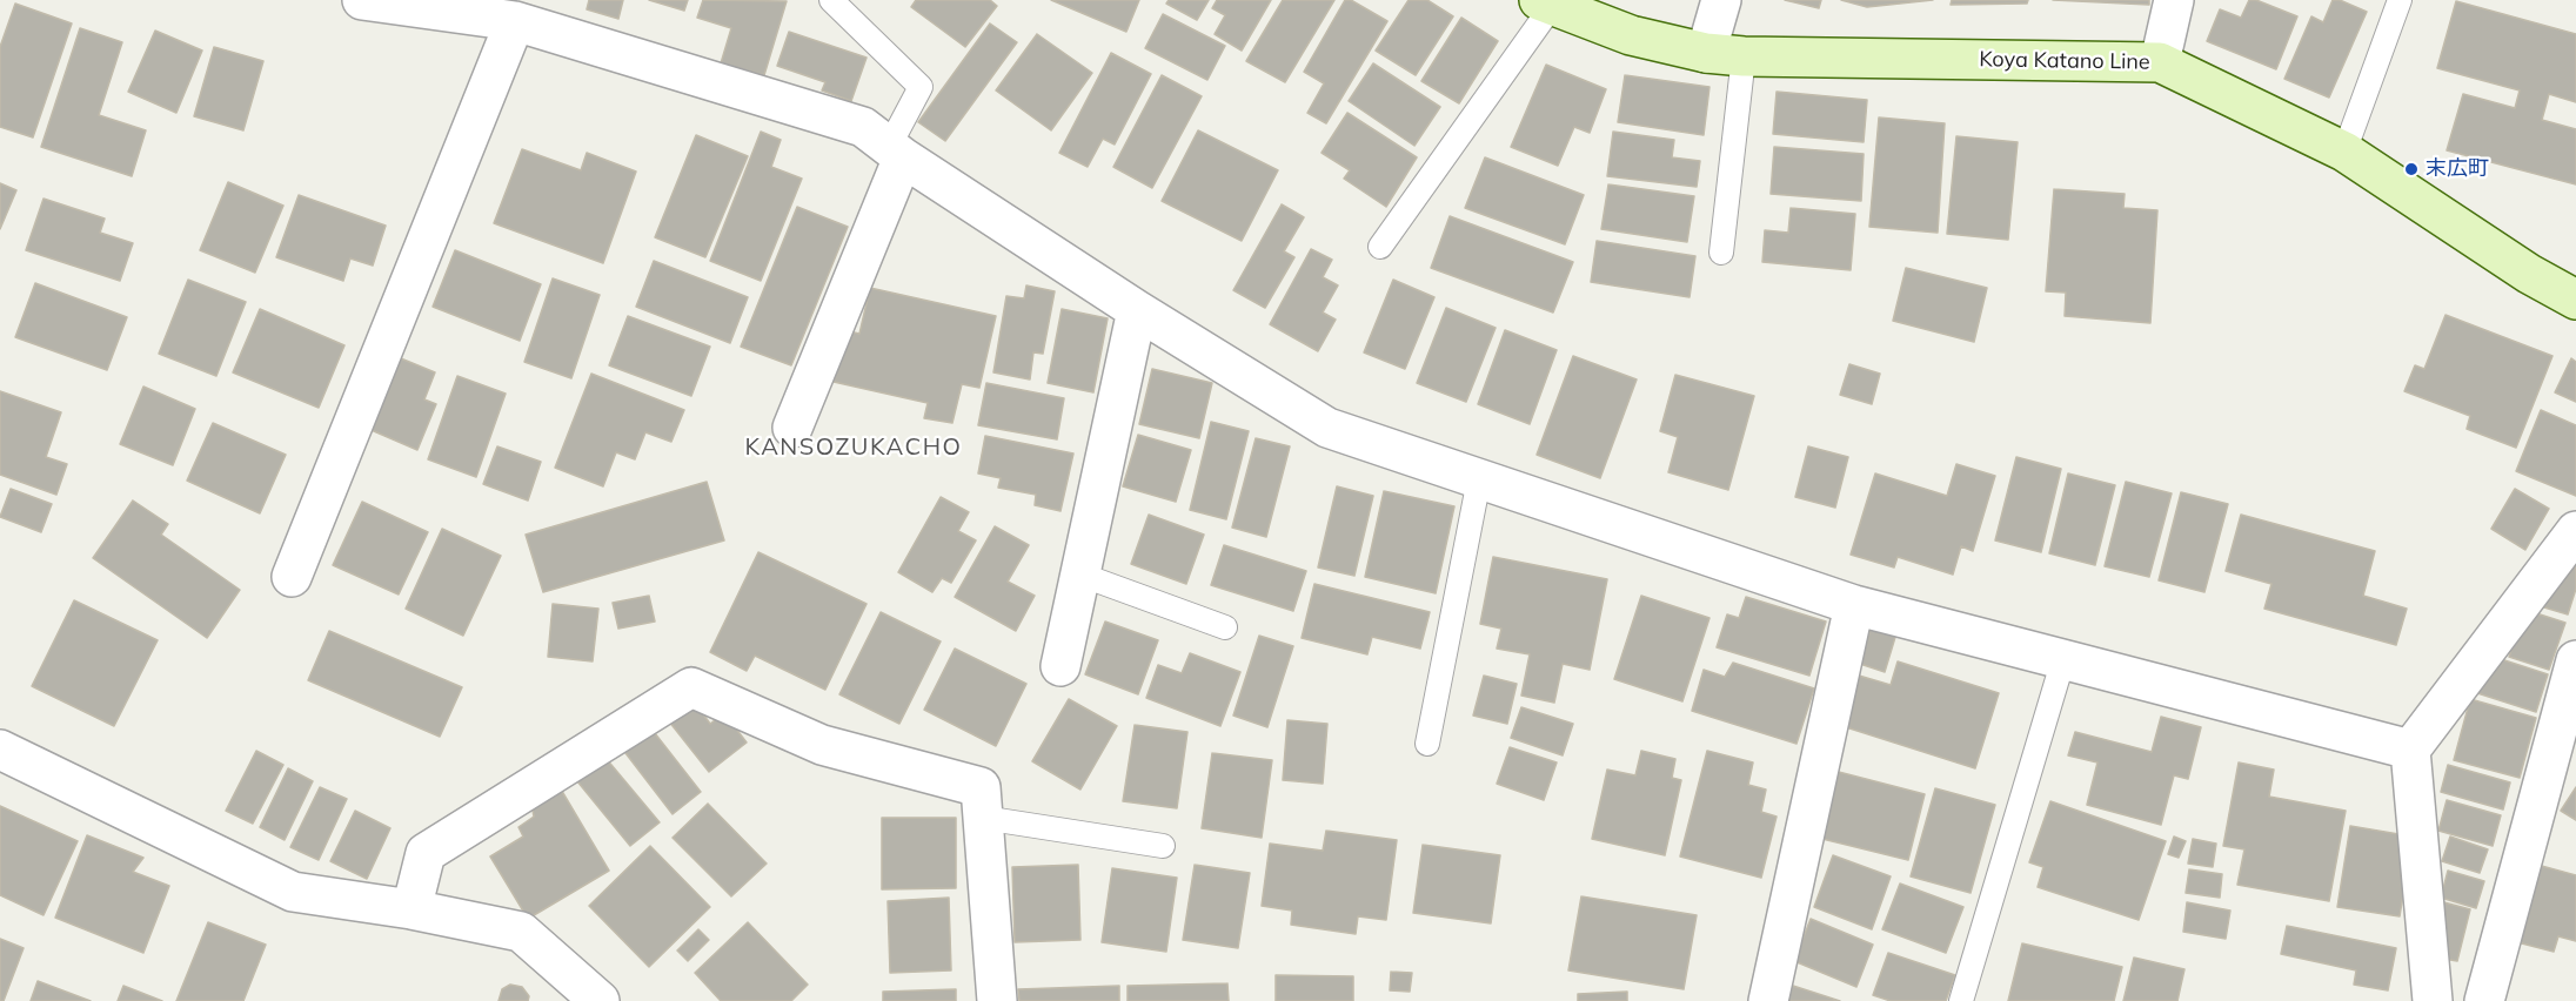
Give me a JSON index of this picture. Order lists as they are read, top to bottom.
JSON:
{
  "streets": {
    "main road": ["Koya Katano Line"]
  },
  "districts": ["KANSOZUKACHO"],
  "places": ["末広町"]
}
